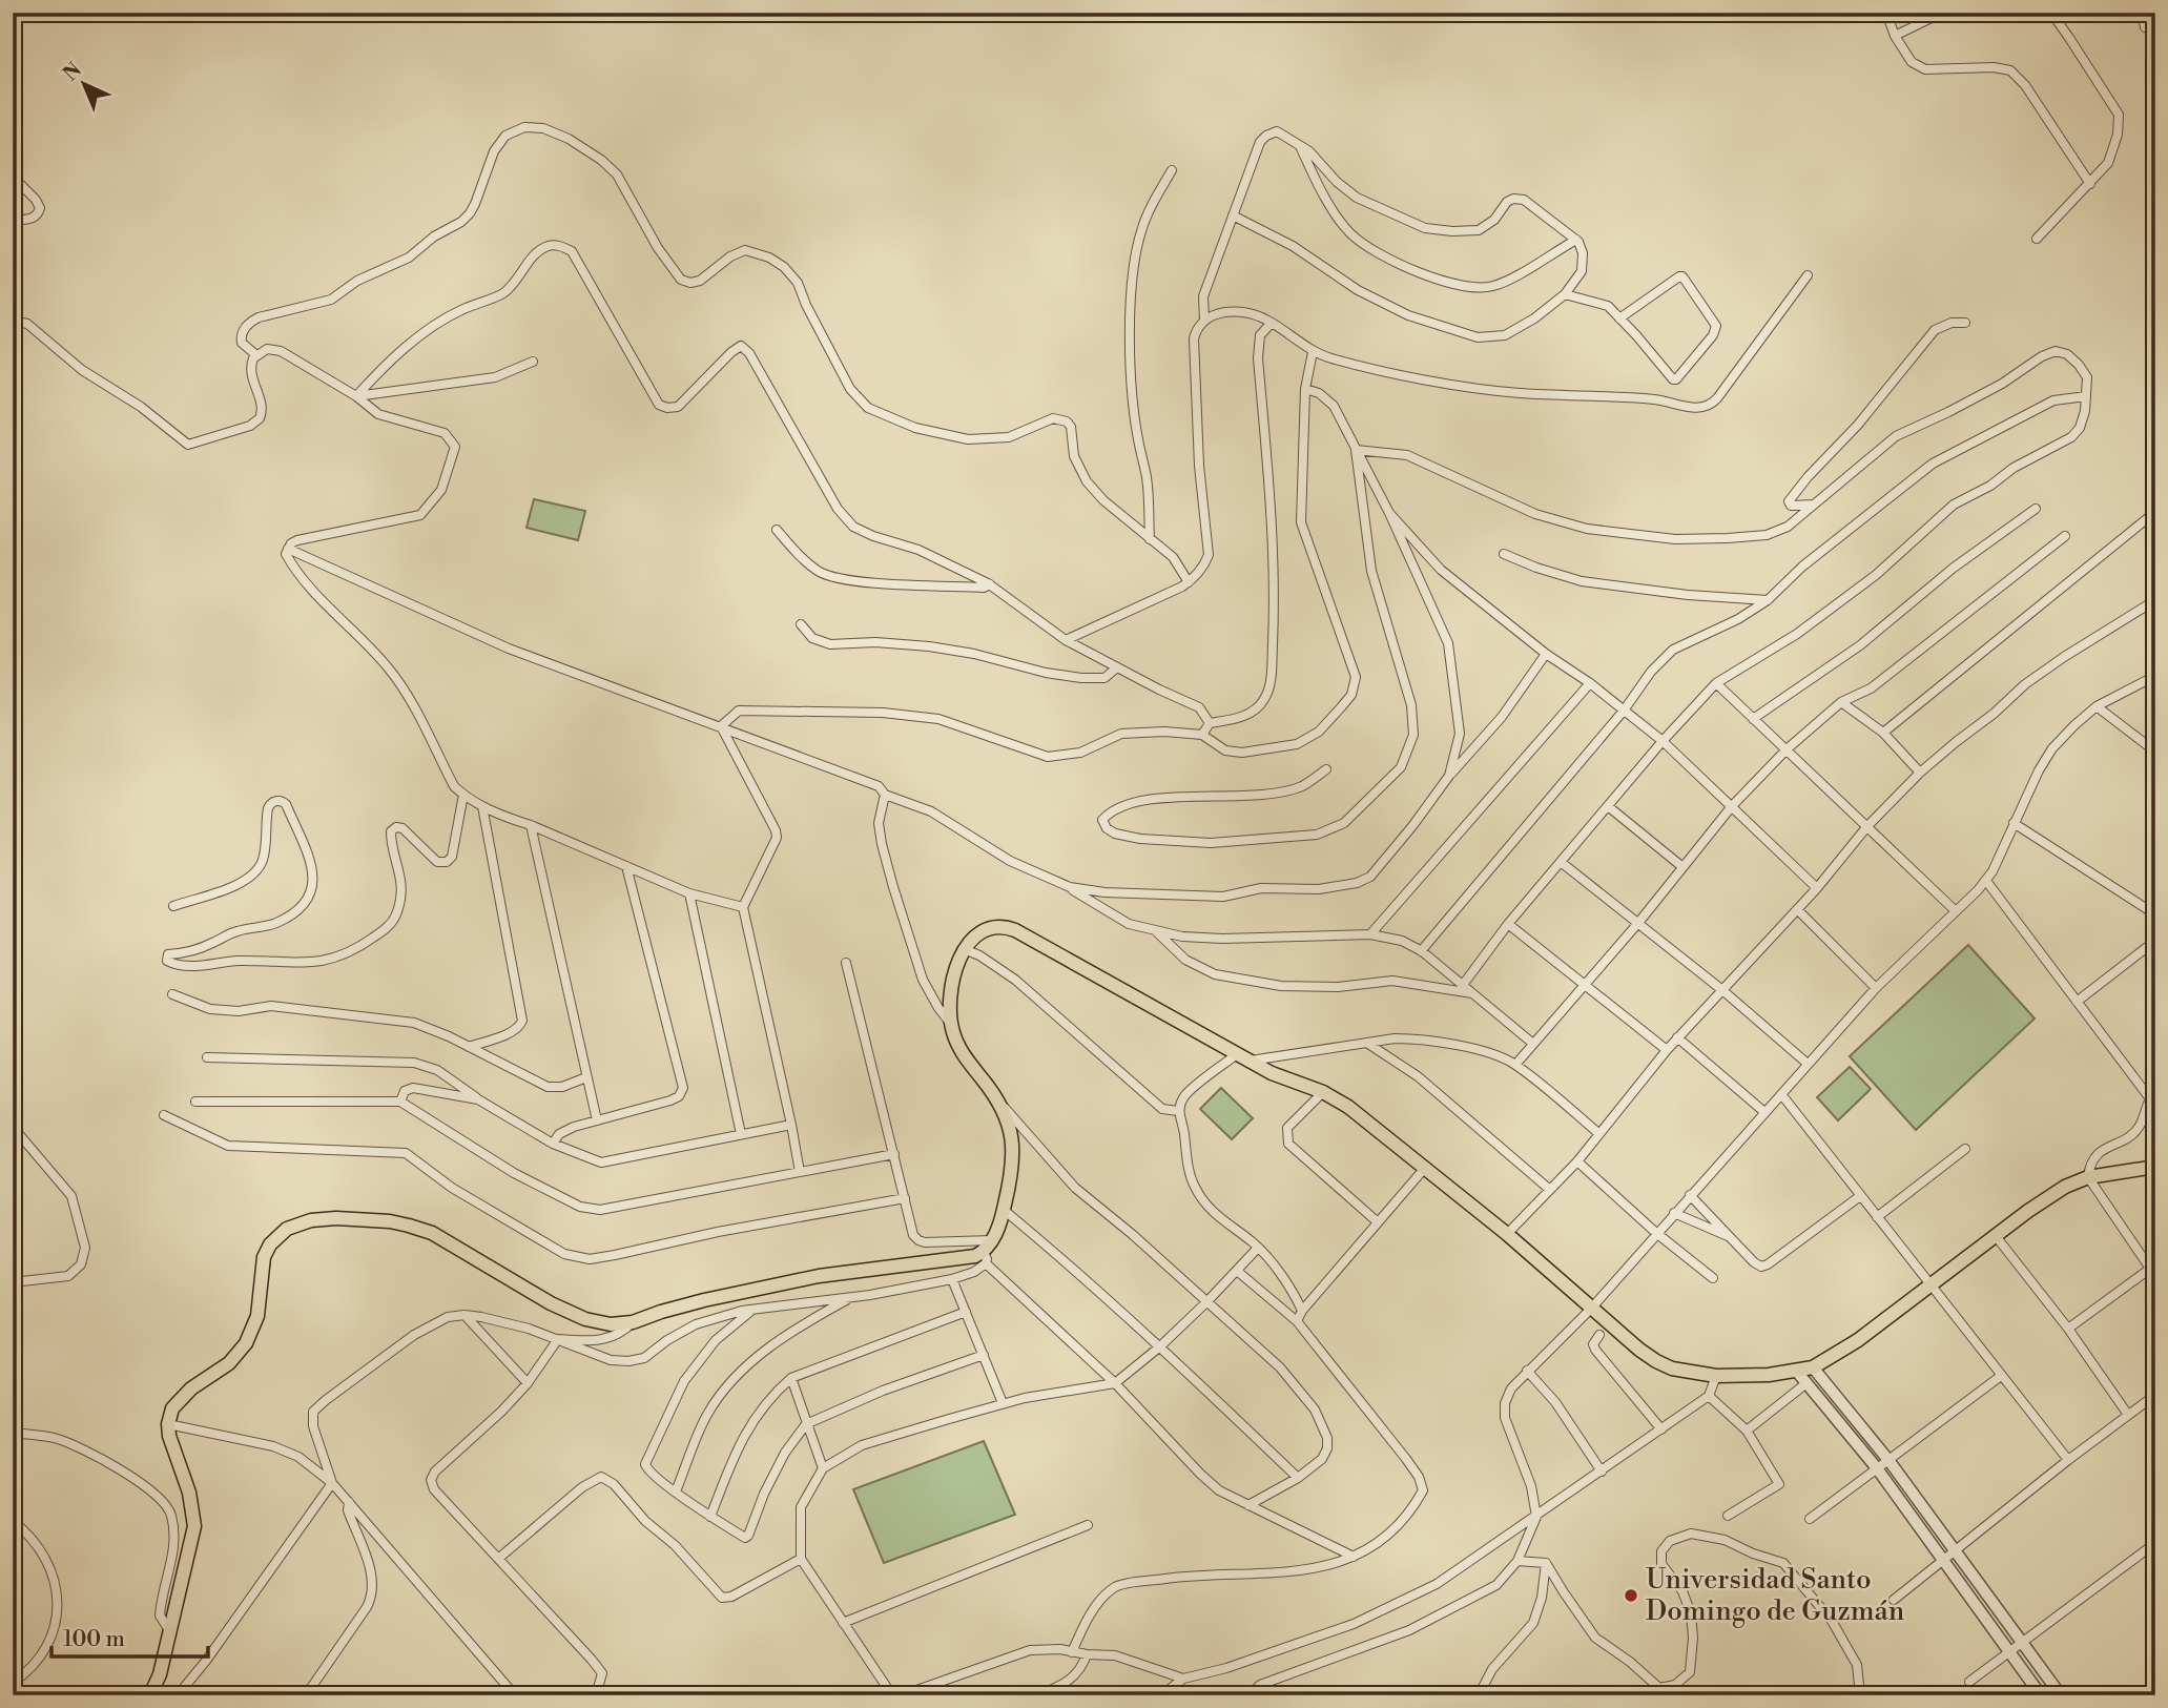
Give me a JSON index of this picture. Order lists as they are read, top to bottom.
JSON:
{
  "places": ["Universidad Santo Domingo de Guzmán"],
  "scale_bar": "100 m",
  "north": "top left"
}
